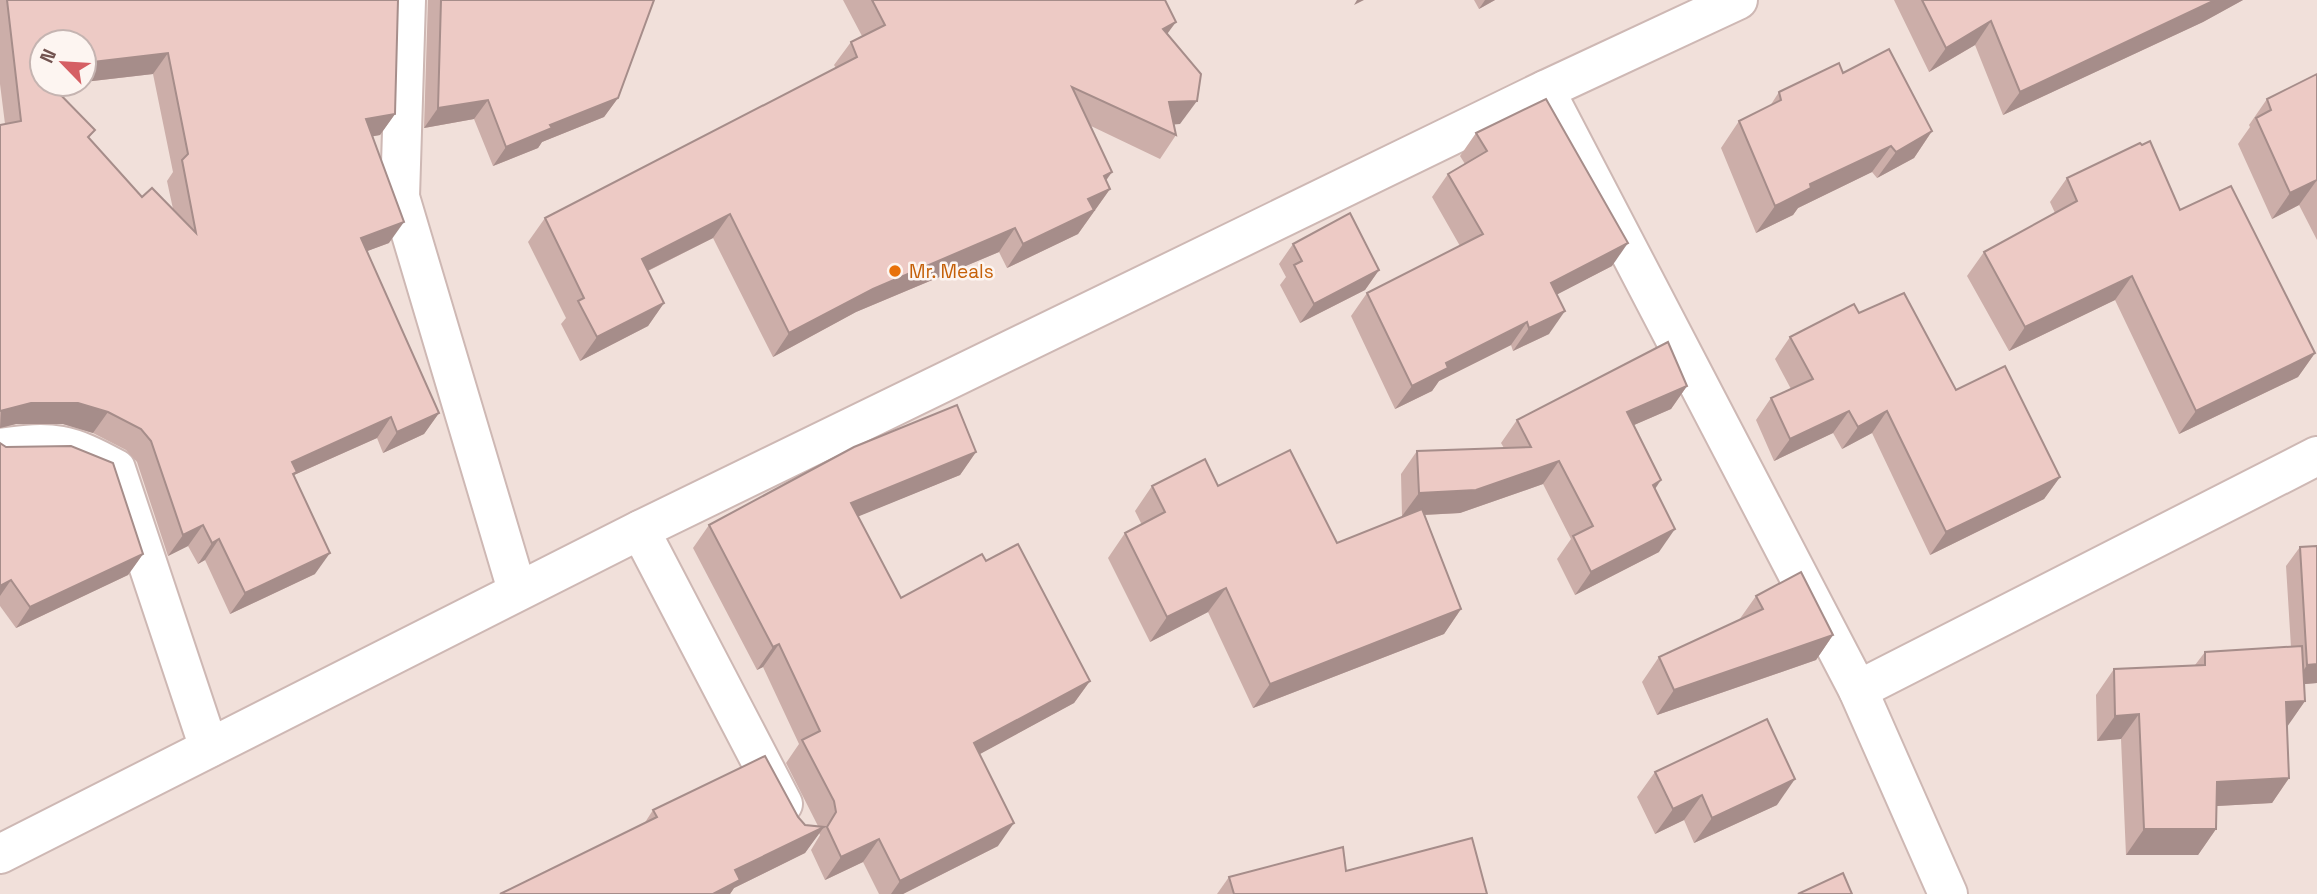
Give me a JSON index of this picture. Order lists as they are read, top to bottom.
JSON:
{
  "places": ["Mr. Meals"],
  "north": "top left"
}
